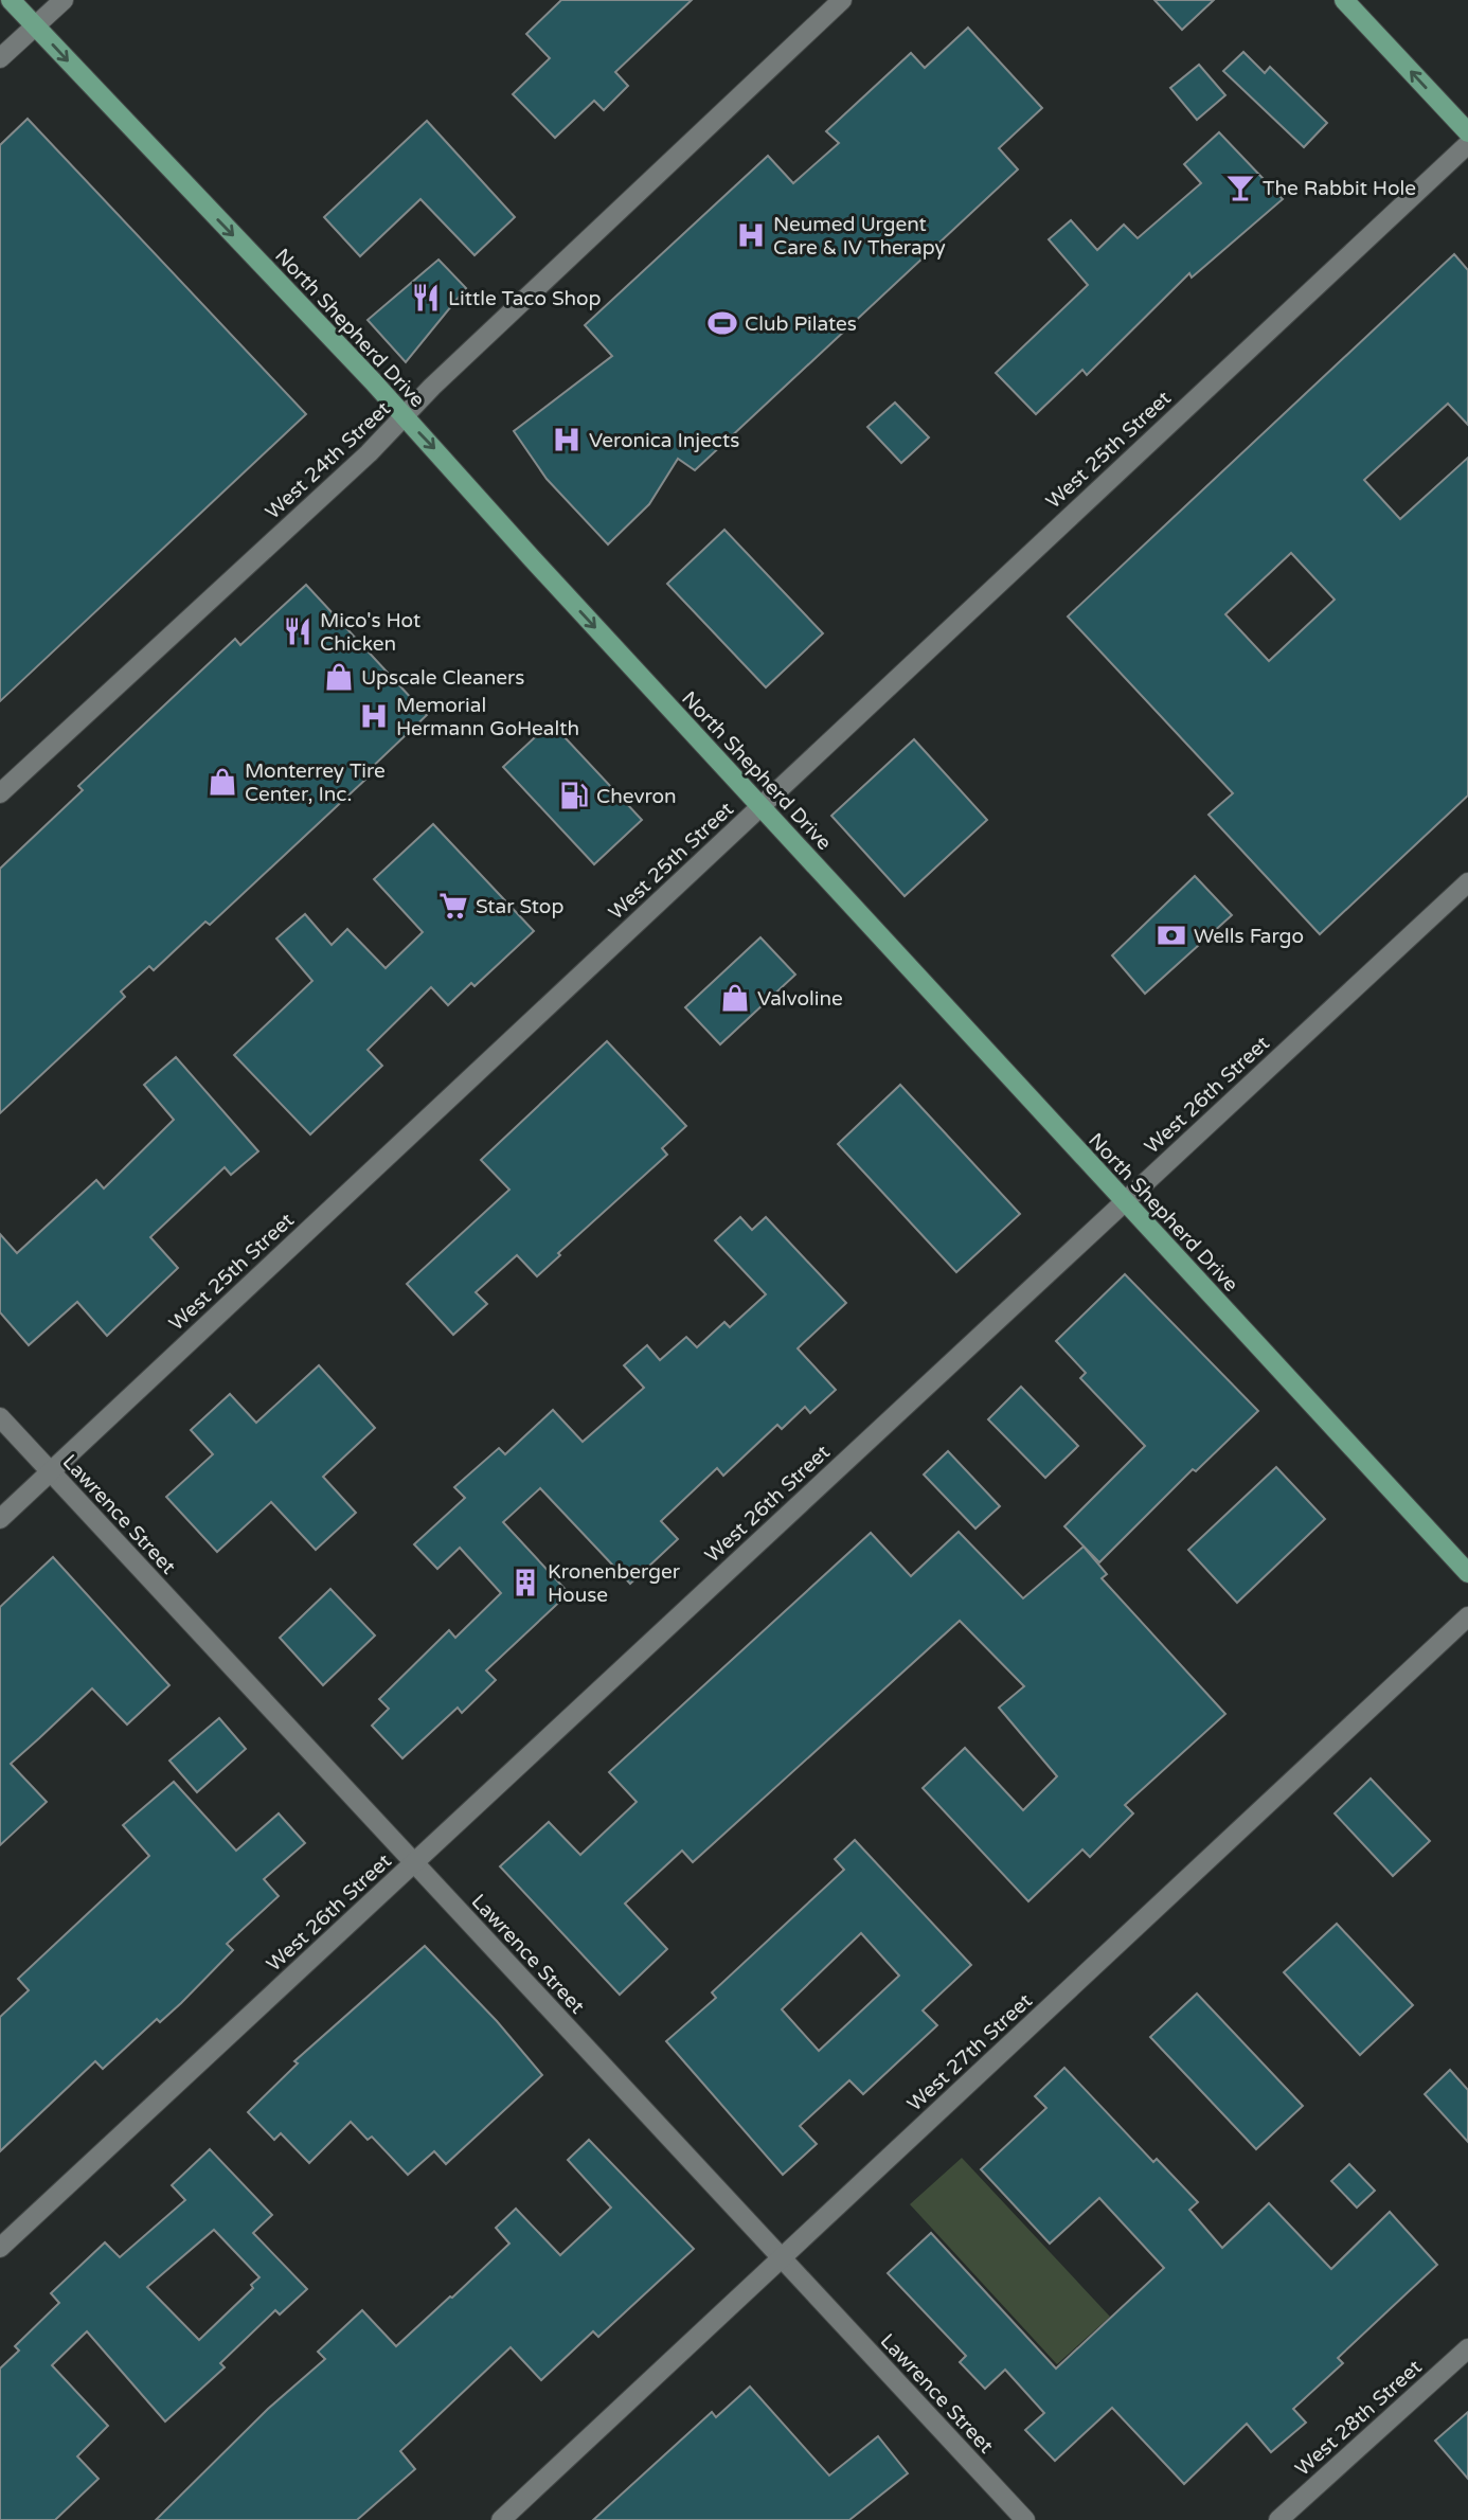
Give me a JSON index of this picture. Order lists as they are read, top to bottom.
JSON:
{
  "streets": {
    "main road": ["North Shepherd Drive"],
    "street": [
      "West 25th Street",
      "West 24th Street",
      "West 26th Street",
      "Lawrence Street",
      "West 27th Street",
      "West 28th Street"
    ]
  },
  "crossings": [
    ["North Shepherd Drive", "West 25th Street"],
    ["North Shepherd Drive", "West 24th Street"],
    ["North Shepherd Drive", "West 26th Street"],
    ["West 25th Street", "Lawrence Street"],
    ["West 26th Street", "Lawrence Street"],
    ["Lawrence Street", "West 27th Street"]
  ],
  "one_way": ["North Shepherd Drive"],
  "places": {
    "bar": ["The Rabbit Hole"],
    "hospital": ["Neumed Urgent Care & IV Therapy", "Veronica Injects", "Memorial Hermann GoHealth"],
    "restaurant": ["Little Taco Shop", "Mico's Hot Chicken"],
    "sports": ["Club Pilates"],
    "shop": ["Upscale Cleaners", "Monterrey Tire Center, Inc.", "Valvoline"],
    "fuel station": ["Chevron"],
    "supermarket": ["Star Stop"],
    "bank": ["Wells Fargo"],
    "building": ["Kronenberger House"]
  }
}
